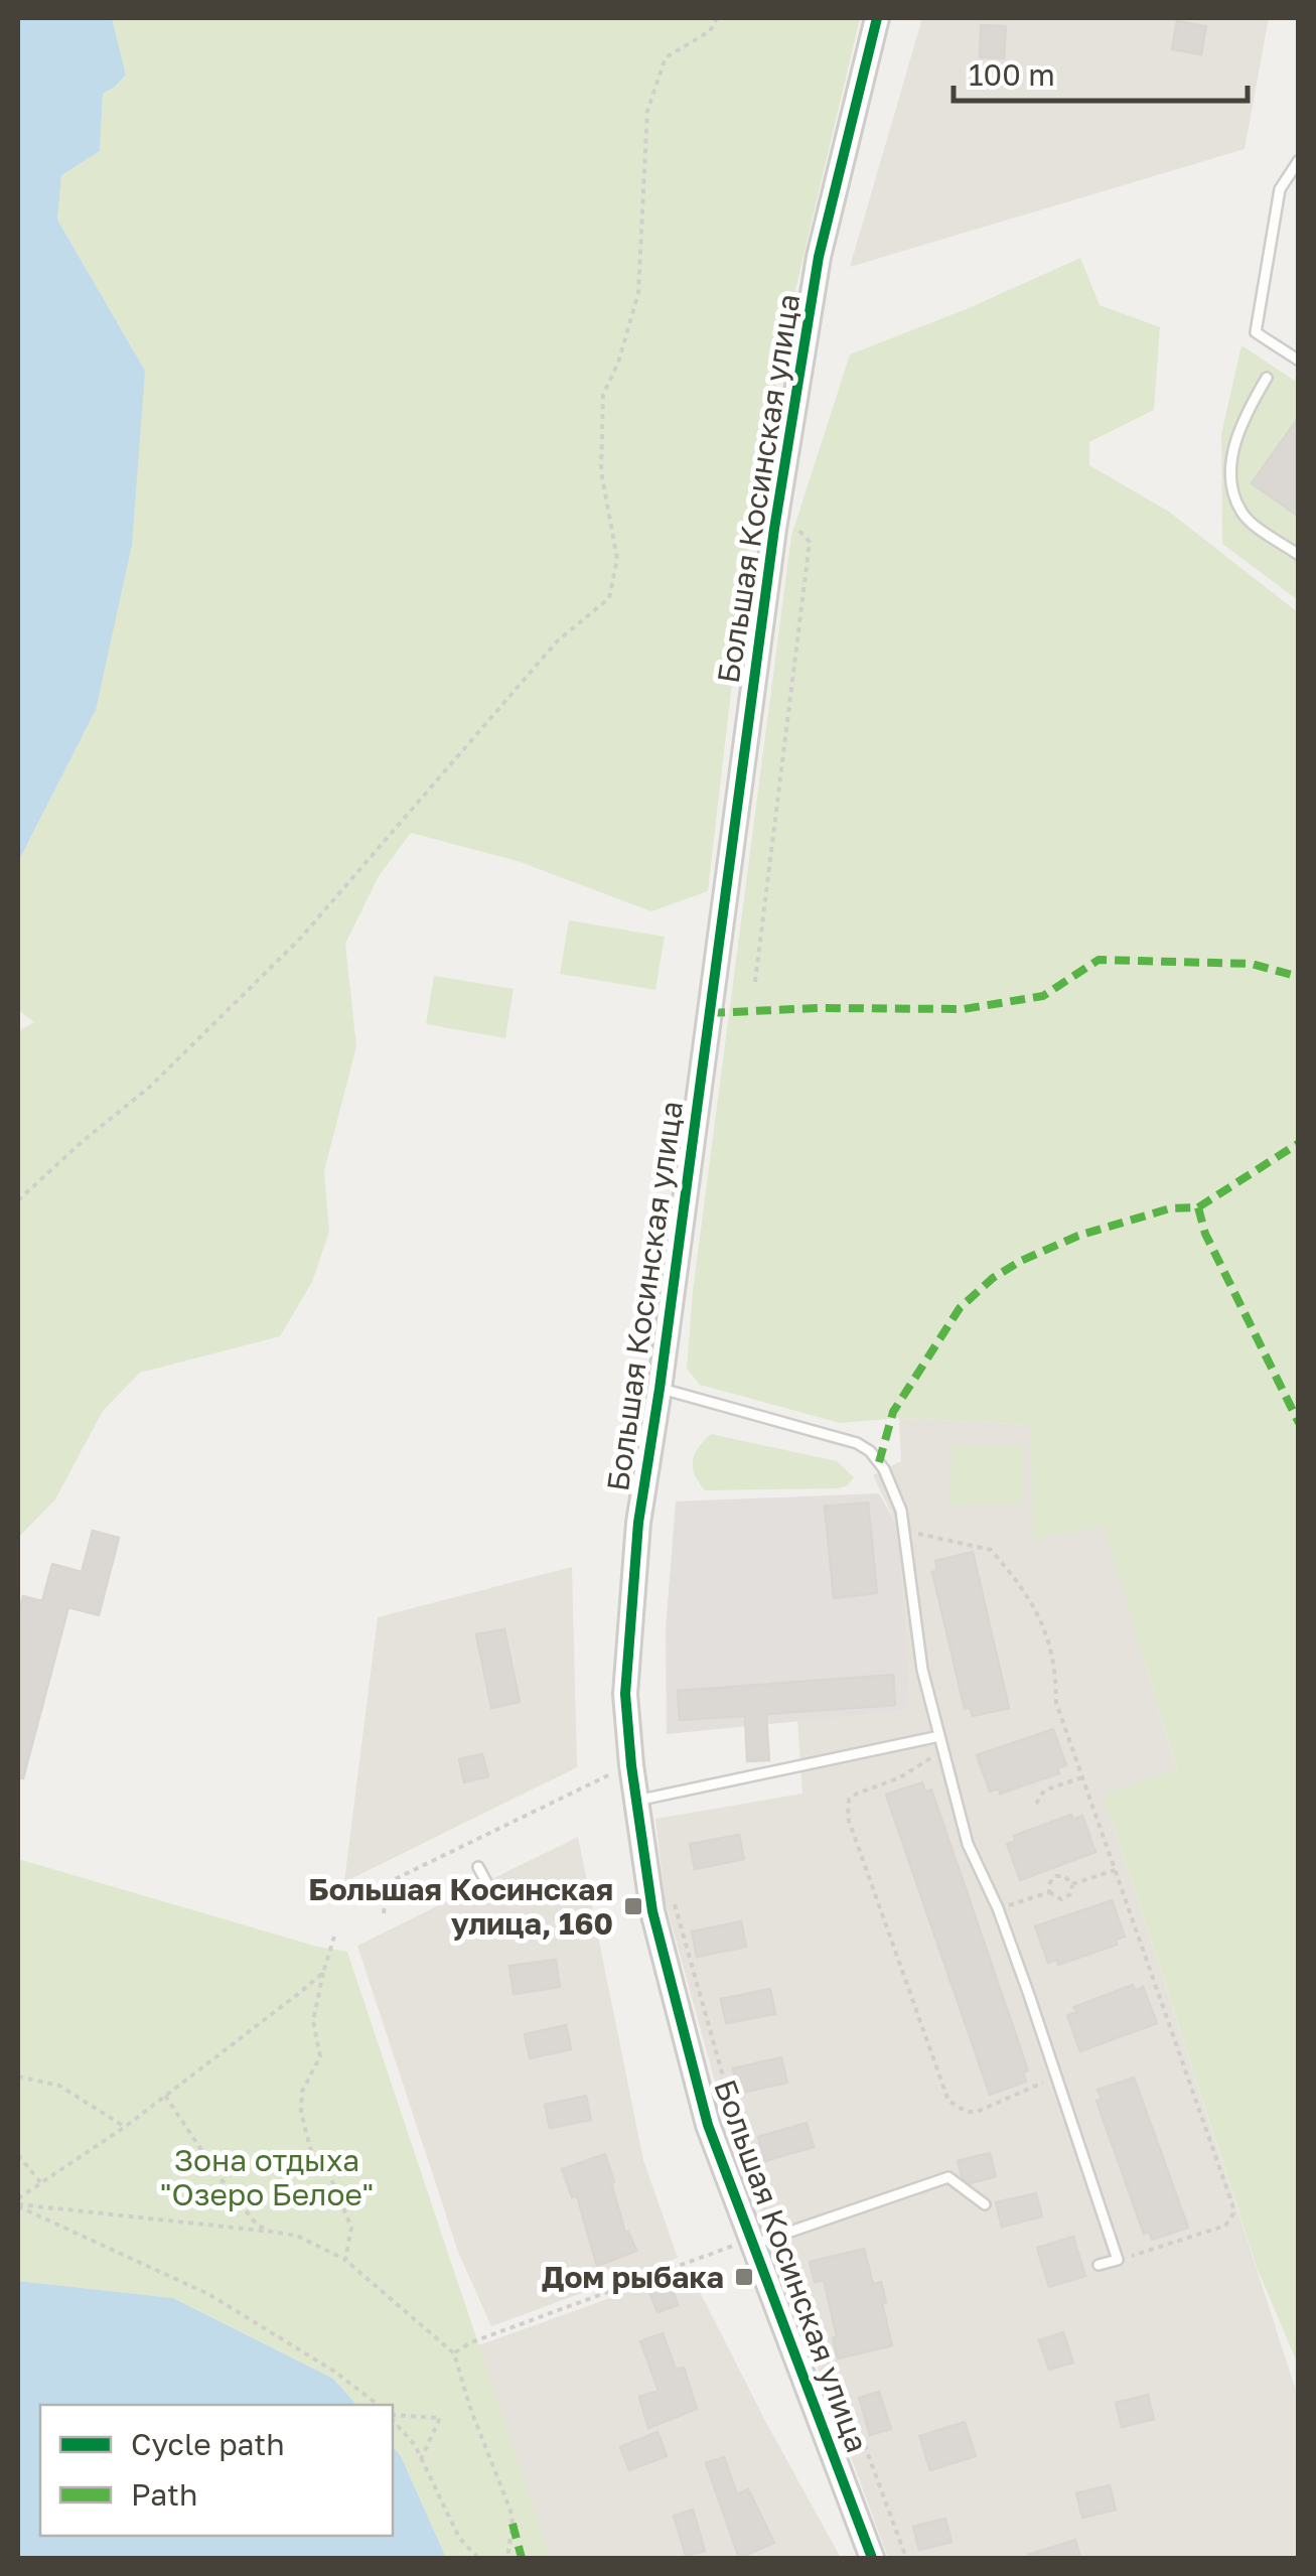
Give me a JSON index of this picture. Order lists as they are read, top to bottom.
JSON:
{
  "streets": {
    "street": ["Большая Косинская улица"]
  },
  "parks": ["Зона отдыха \"Озеро Белое\""],
  "places": {
    "transit": ["Большая Косинская улица, 160", "Дом рыбака"]
  },
  "legend": ["Cycle path", "Path"],
  "scale_bar": "100 m"
}
